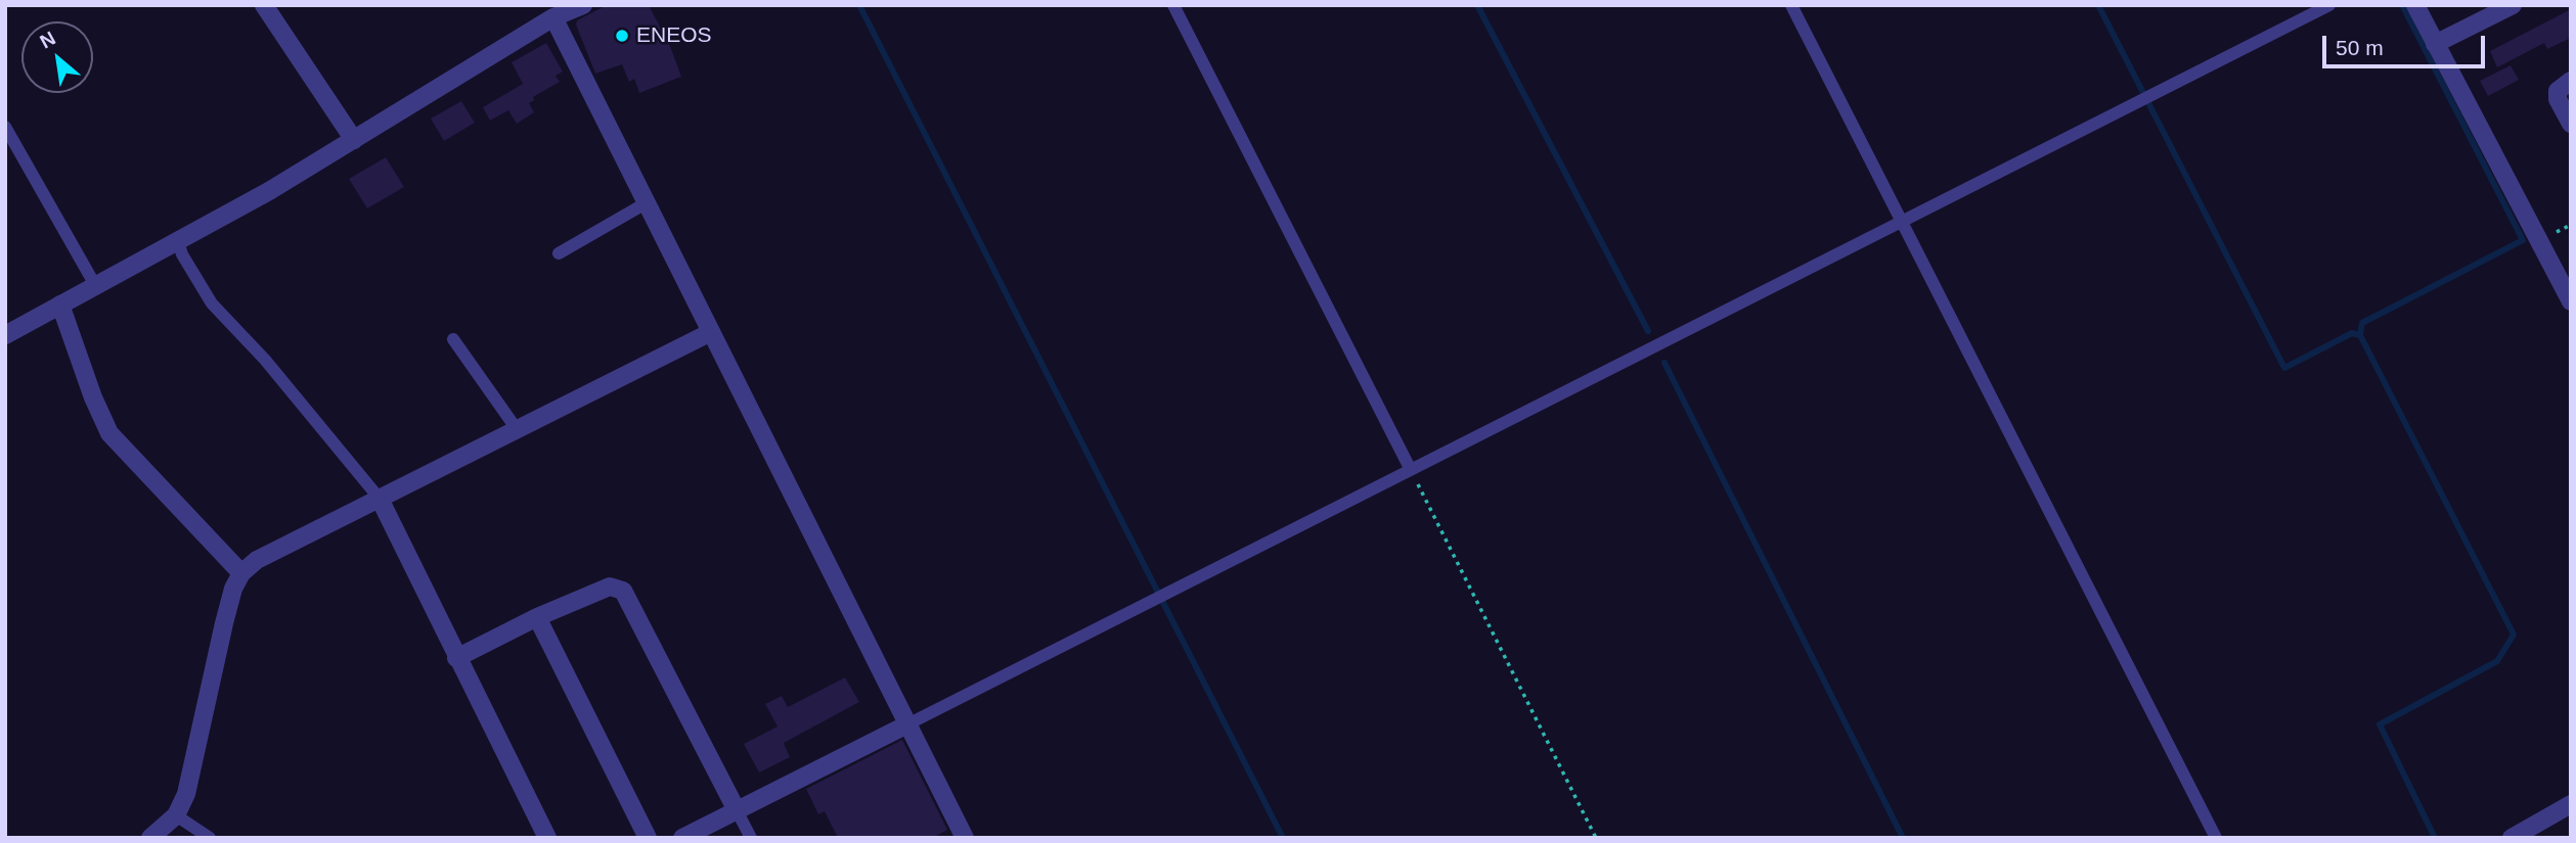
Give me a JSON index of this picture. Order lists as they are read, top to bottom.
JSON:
{
  "places": ["ENEOS"],
  "scale_bar": "50 m",
  "north": "top left"
}
